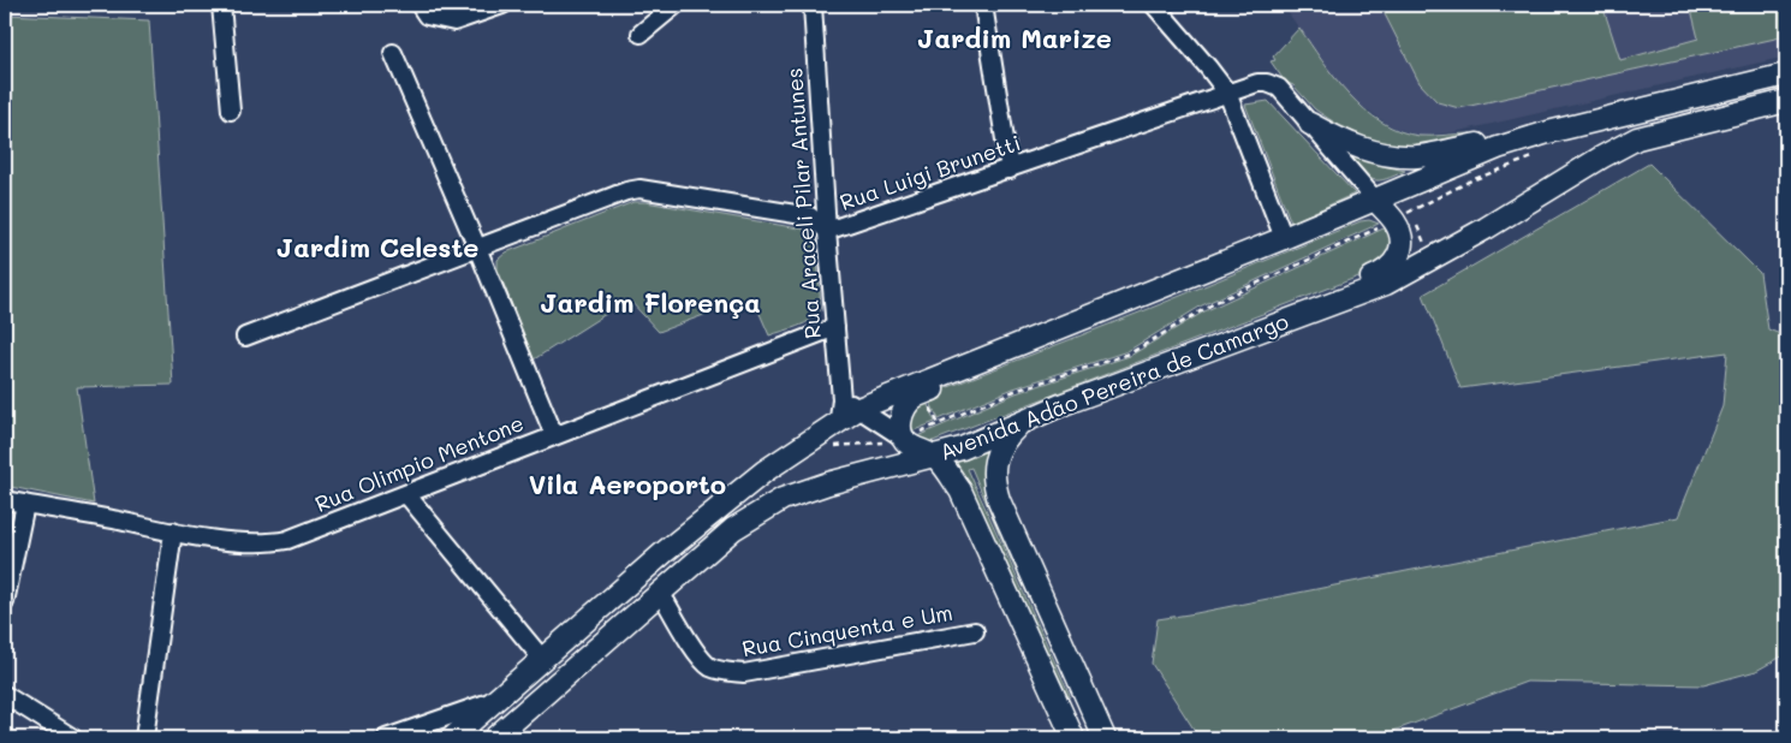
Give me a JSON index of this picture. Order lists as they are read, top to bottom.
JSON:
{
  "streets": {
    "main road": ["Avenida Adão Pereira de Camargo"],
    "street": [
      "Rua Luigi Brunetti",
      "Rua Araceli Pilar Antunes",
      "Rua Olimpio Mentone",
      "Rua Cinquenta e Um"
    ]
  },
  "crossings": [
    ["Rua Luigi Brunetti", "Rua Araceli Pilar Antunes"],
    ["Rua Araceli Pilar Antunes", "Rua Olimpio Mentone"],
    ["Avenida Adão Pereira de Camargo", "Rua Cinquenta e Um"]
  ],
  "districts": [
    "Jardim Marize",
    "Jardim Celeste",
    "Jardim Florença",
    "Vila Aeroporto"
  ]
}
